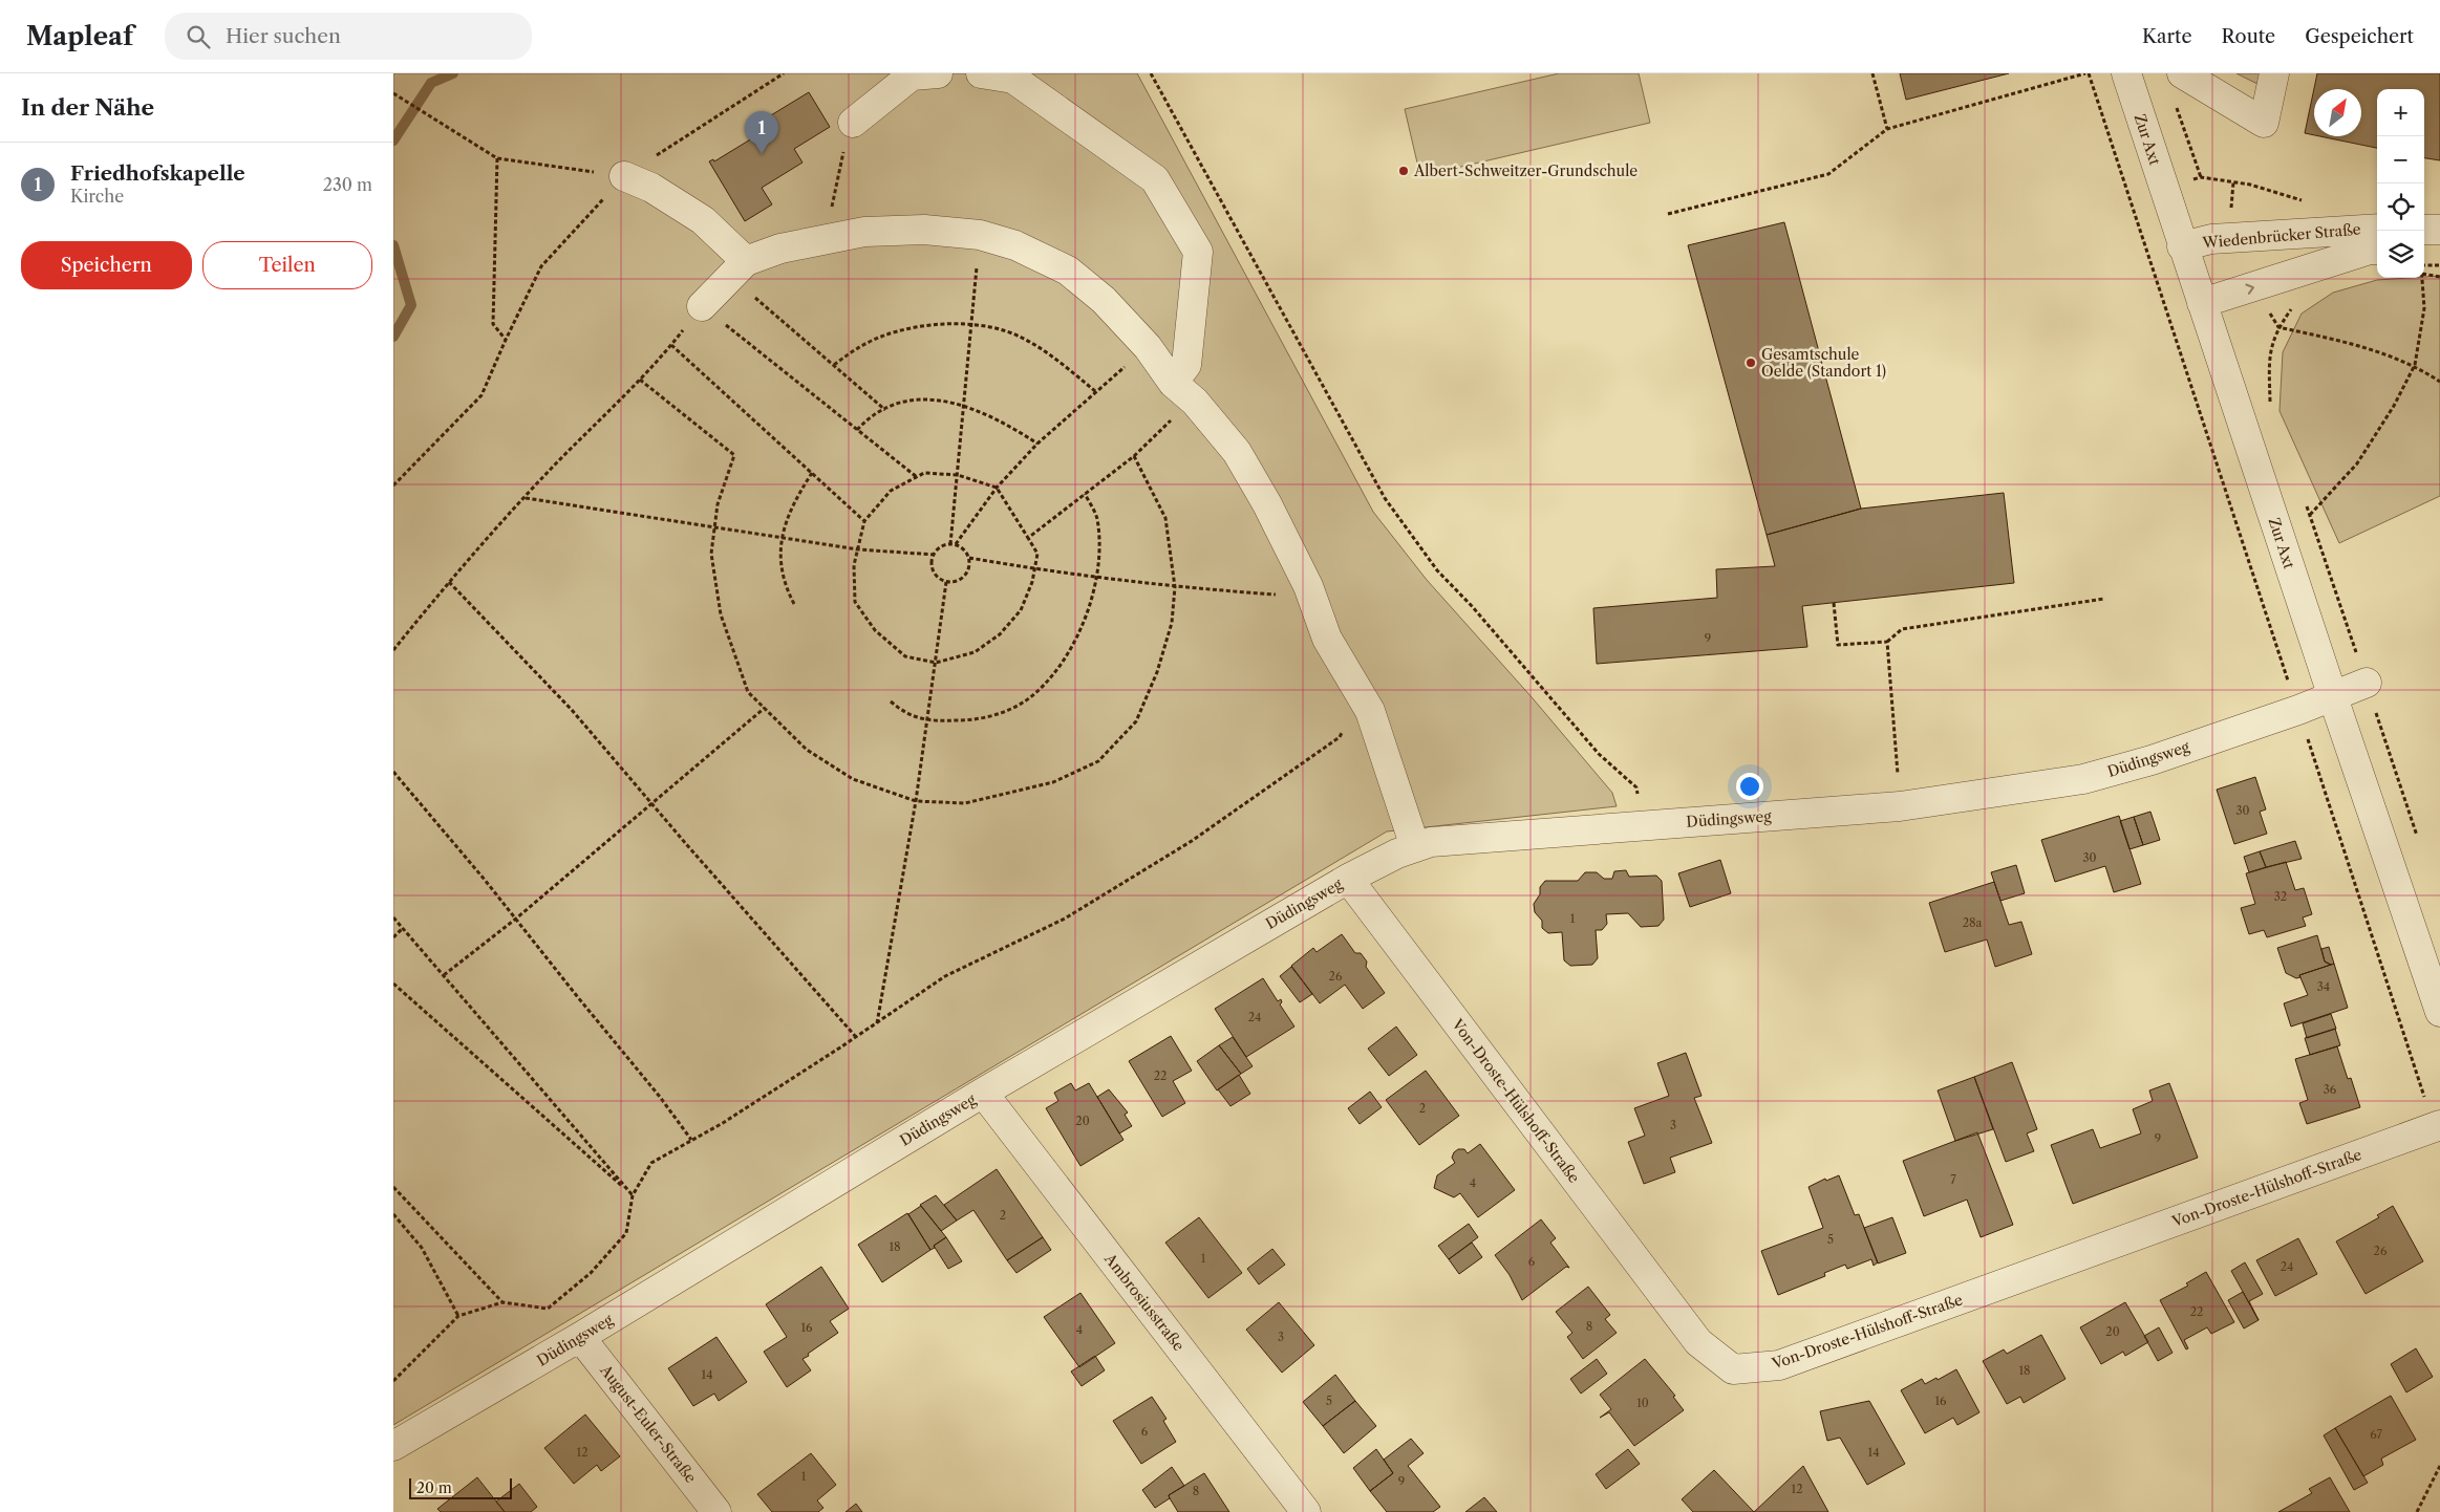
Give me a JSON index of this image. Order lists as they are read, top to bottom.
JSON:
{
  "streets": {
    "street": [
      "Zur Axt",
      "Wiedenbrücker Straße",
      "Düdingsweg",
      "Von-Droste-Hülshoff-Straße",
      "Ambrosiusstraße",
      "August-Euler-Straße"
    ]
  },
  "crossings": [
    ["Zur Axt", "Wiedenbrücker Straße"],
    ["Zur Axt", "Düdingsweg"],
    ["Düdingsweg", "Von-Droste-Hülshoff-Straße"],
    ["Düdingsweg", "Ambrosiusstraße"],
    ["Düdingsweg", "August-Euler-Straße"]
  ],
  "places": ["Albert-Schweitzer-Grundschule", "Gesamtschule Oelde (Standort 1)"],
  "house_numbers": [
    "9",
    "30",
    "30",
    "32",
    "1",
    "28a",
    "26",
    "34",
    "24",
    "22",
    "36",
    "2",
    "20",
    "3",
    "9",
    "7",
    "4",
    "2",
    "5",
    "18",
    "26",
    "1",
    "6",
    "24",
    "22",
    "8",
    "16",
    "4",
    "20",
    "3",
    "18",
    "14",
    "5",
    "16",
    "10",
    "6",
    "67",
    "12",
    "14",
    "1",
    "9",
    "12",
    "8"
  ],
  "scale_bar": "20 m",
  "north": "top right",
  "page": {
    "header": "Mapleaf",
    "search": "Hier suchen",
    "nav": ["Karte", "Route", "Gespeichert"],
    "heading": "In der Nähe",
    "map_buttons": ["+", "−"],
    "pins": "1",
    "list": [
      {
        "mark": "1",
        "name": "Friedhofskapelle",
        "note": "Kirche",
        "value": "230 m"
      }
    ],
    "buttons": ["Speichern", "Teilen"],
    "scale": "20 m"
  }
}
